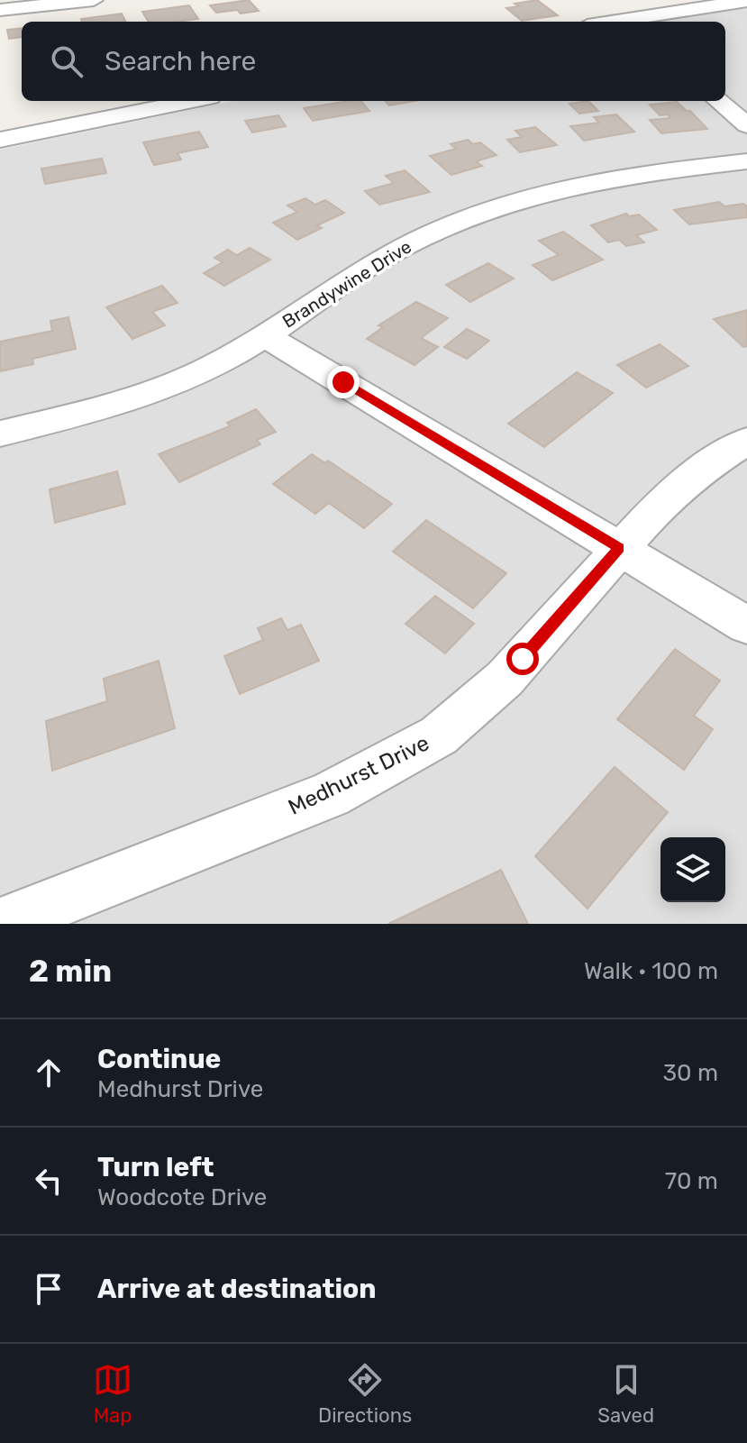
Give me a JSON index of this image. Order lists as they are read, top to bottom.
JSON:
{
  "streets": {
    "street": ["Brandywine Drive", "Medhurst Drive"]
  },
  "page": {
    "search": "Search here",
    "heading": ["2 min", "Walk · 100 m"],
    "list": [
      ["Continue", "Medhurst Drive", "30 m"],
      ["Turn left", "Woodcote Drive", "70 m"],
      "Arrive at destination"
    ],
    "nav": ["Map", "Directions", "Saved"]
  }
}
